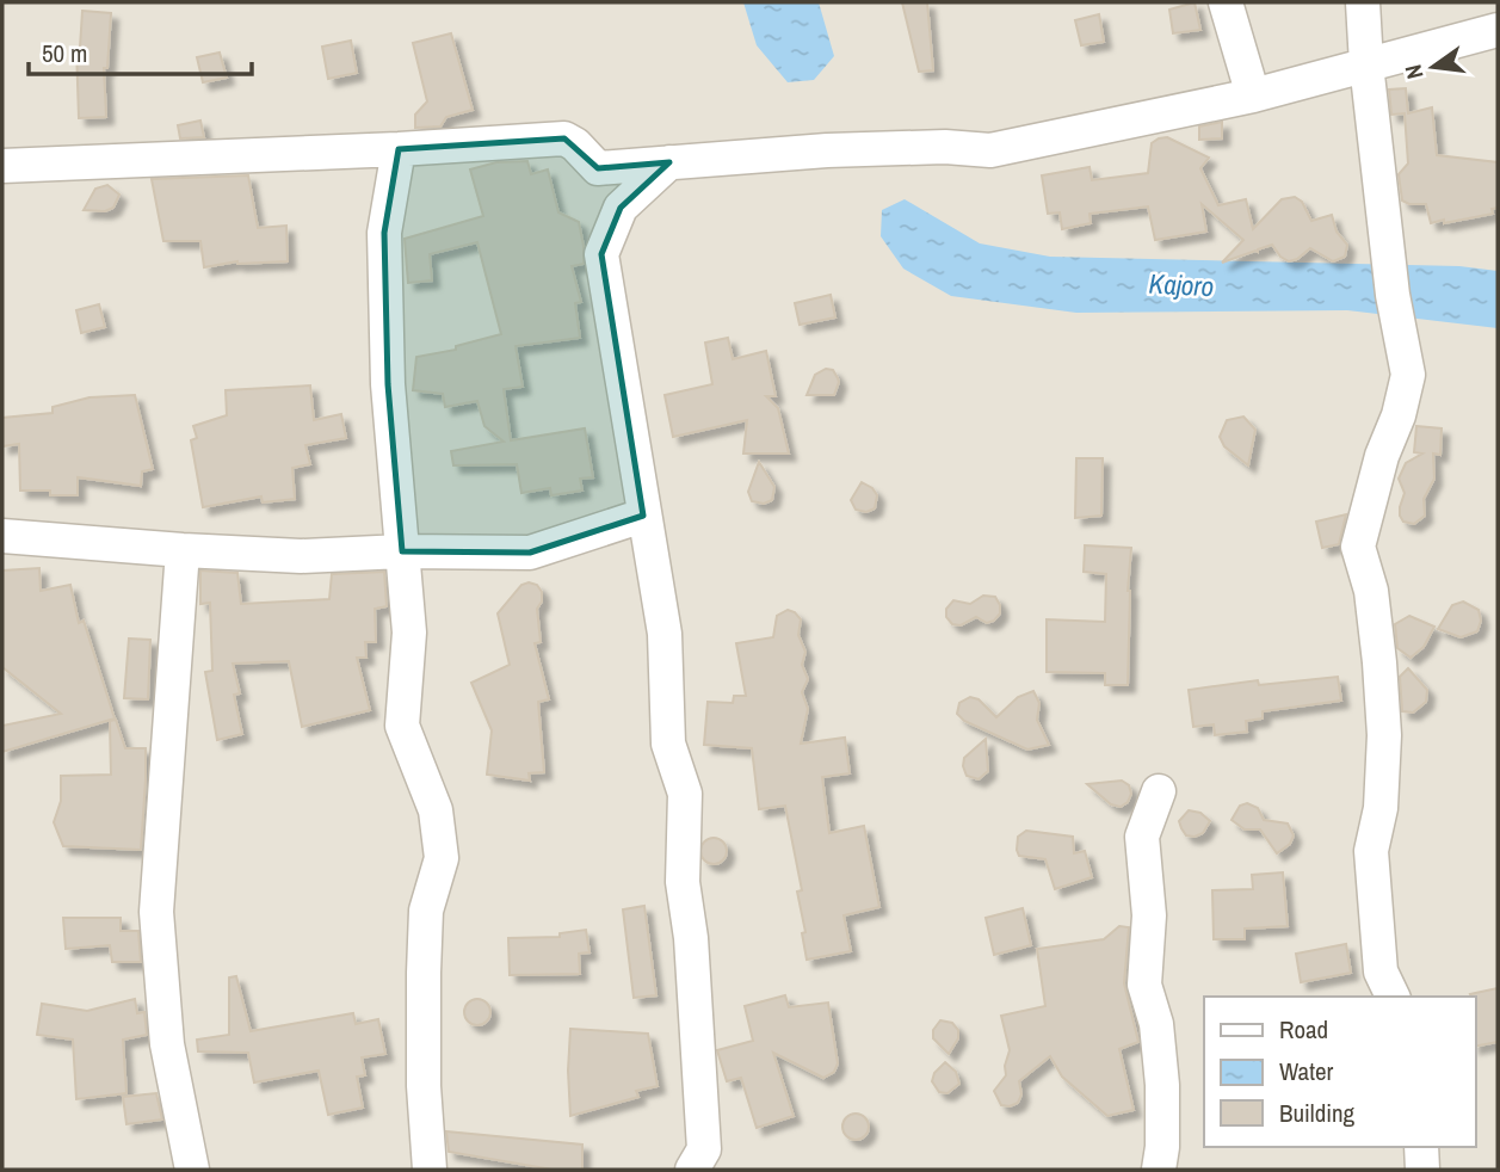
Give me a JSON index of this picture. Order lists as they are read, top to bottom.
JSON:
{
  "water": ["Kajoro"],
  "legend": ["Road", "Water", "Building"],
  "scale_bar": "50 m",
  "north": "left"
}
